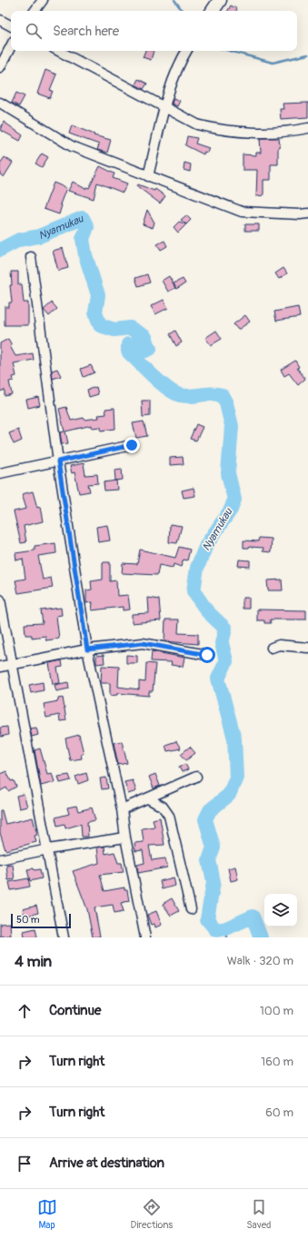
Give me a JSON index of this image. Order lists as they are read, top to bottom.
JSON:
{
  "water": ["Nyamukau"],
  "scale_bar": "50 m",
  "page": {
    "search": "Search here",
    "scale": "50 m",
    "heading": ["4 min", "Walk · 320 m"],
    "list": [
      ["Continue", "100 m"],
      ["Turn right", "160 m"],
      ["Turn right", "60 m"],
      "Arrive at destination"
    ],
    "nav": ["Map", "Directions", "Saved"]
  }
}
